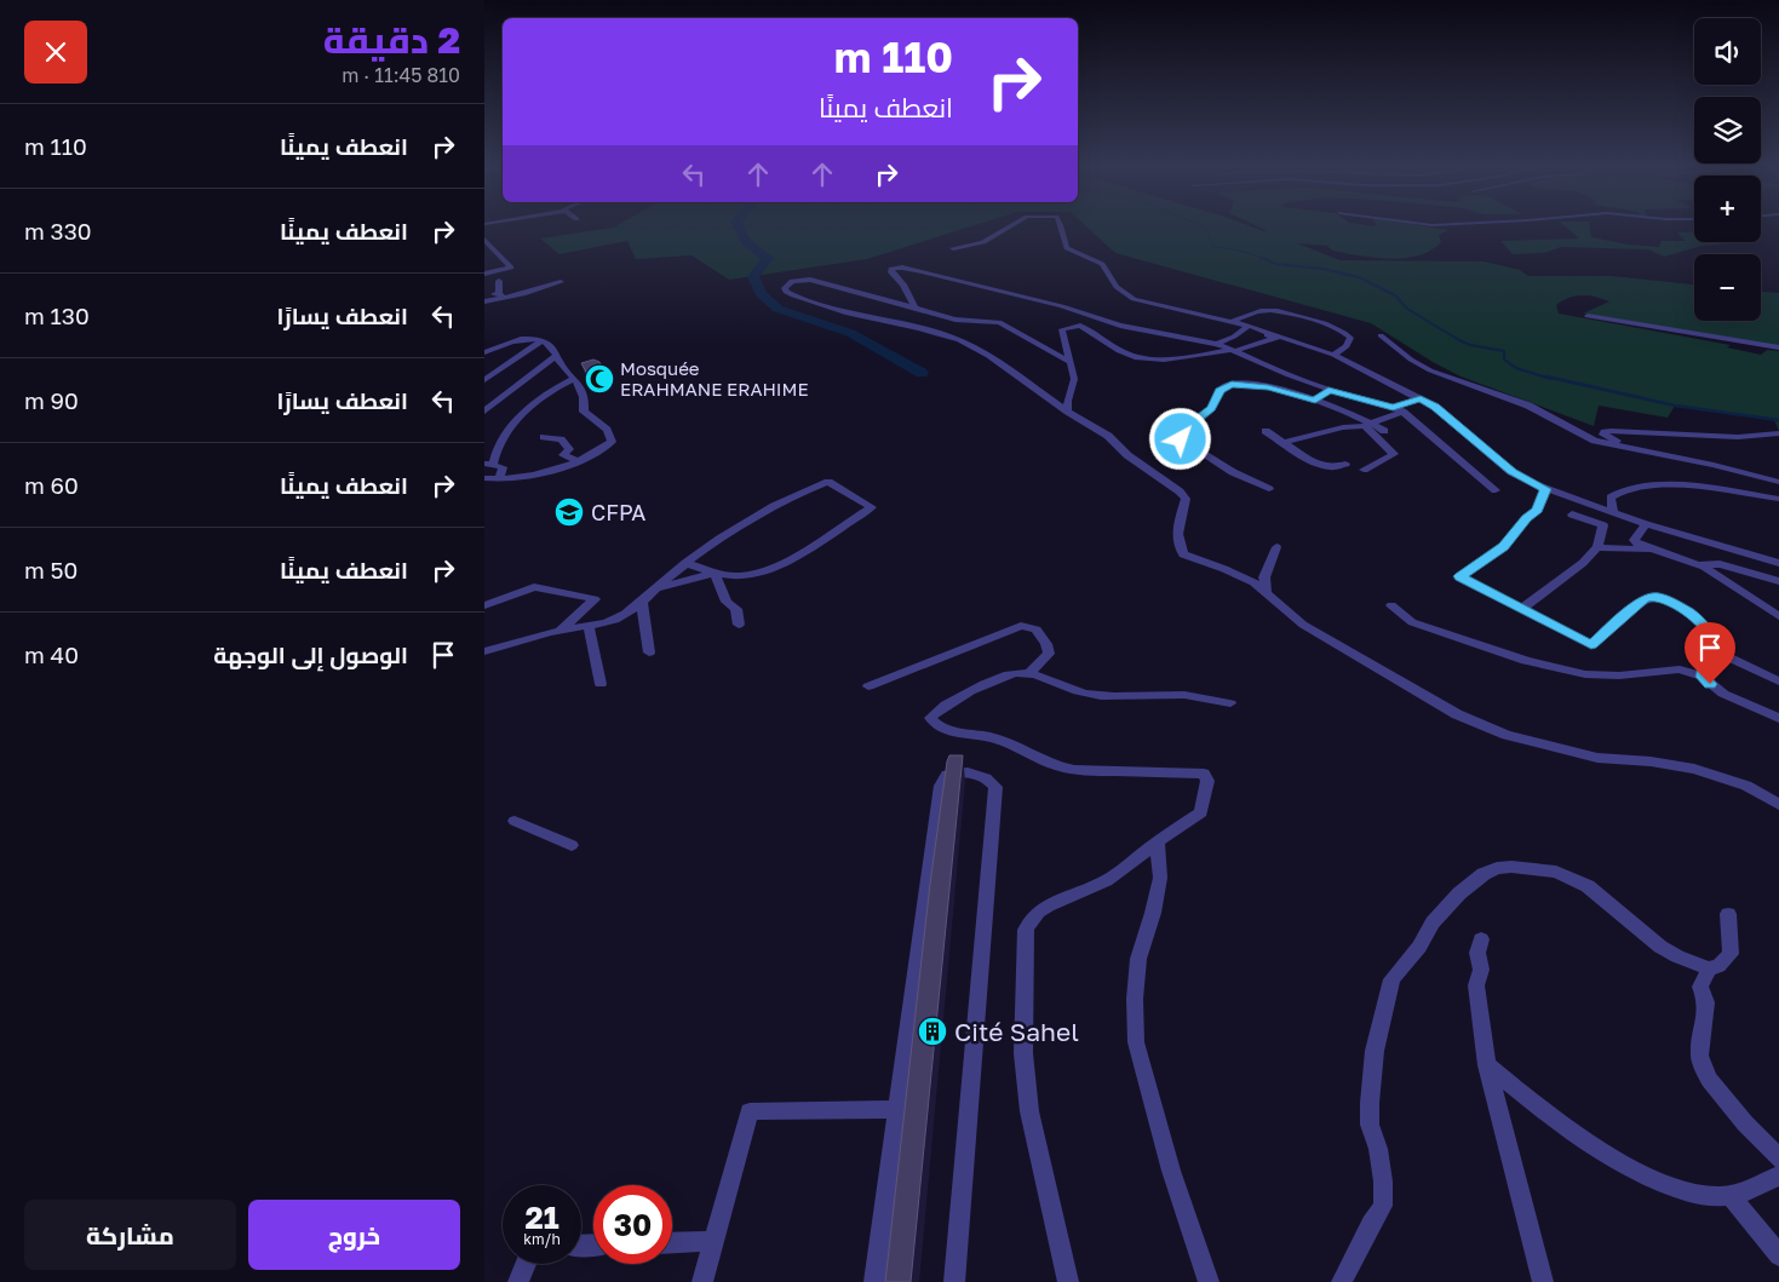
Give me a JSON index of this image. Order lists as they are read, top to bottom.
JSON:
{
  "places": {
    "mosque": ["Mosquée ERAHMANE ERAHIME"],
    "school or university": ["CFPA"],
    "building": ["Cité Sahel"]
  },
  "page": {
    "heading": ["2 دقيقة", "810 m · 11:45"],
    "map_buttons": ["+", "−"],
    "turn": ["110 m", "انعطف يمينًا"],
    "list": [
      {
        "name": "انعطف يمينًا",
        "value": "110 m"
      },
      {
        "name": "انعطف يمينًا",
        "value": "330 m"
      },
      {
        "name": "انعطف يسارًا",
        "value": "130 m"
      },
      {
        "name": "انعطف يسارًا",
        "value": "90 m"
      },
      {
        "name": "انعطف يمينًا",
        "value": "60 m"
      },
      {
        "name": "انعطف يمينًا",
        "value": "50 m"
      },
      {
        "name": "الوصول إلى الوجهة",
        "value": "40 m"
      }
    ],
    "speed": "21 km/h",
    "limit": "30",
    "buttons": ["خروج", "مشاركة"]
  }
}
